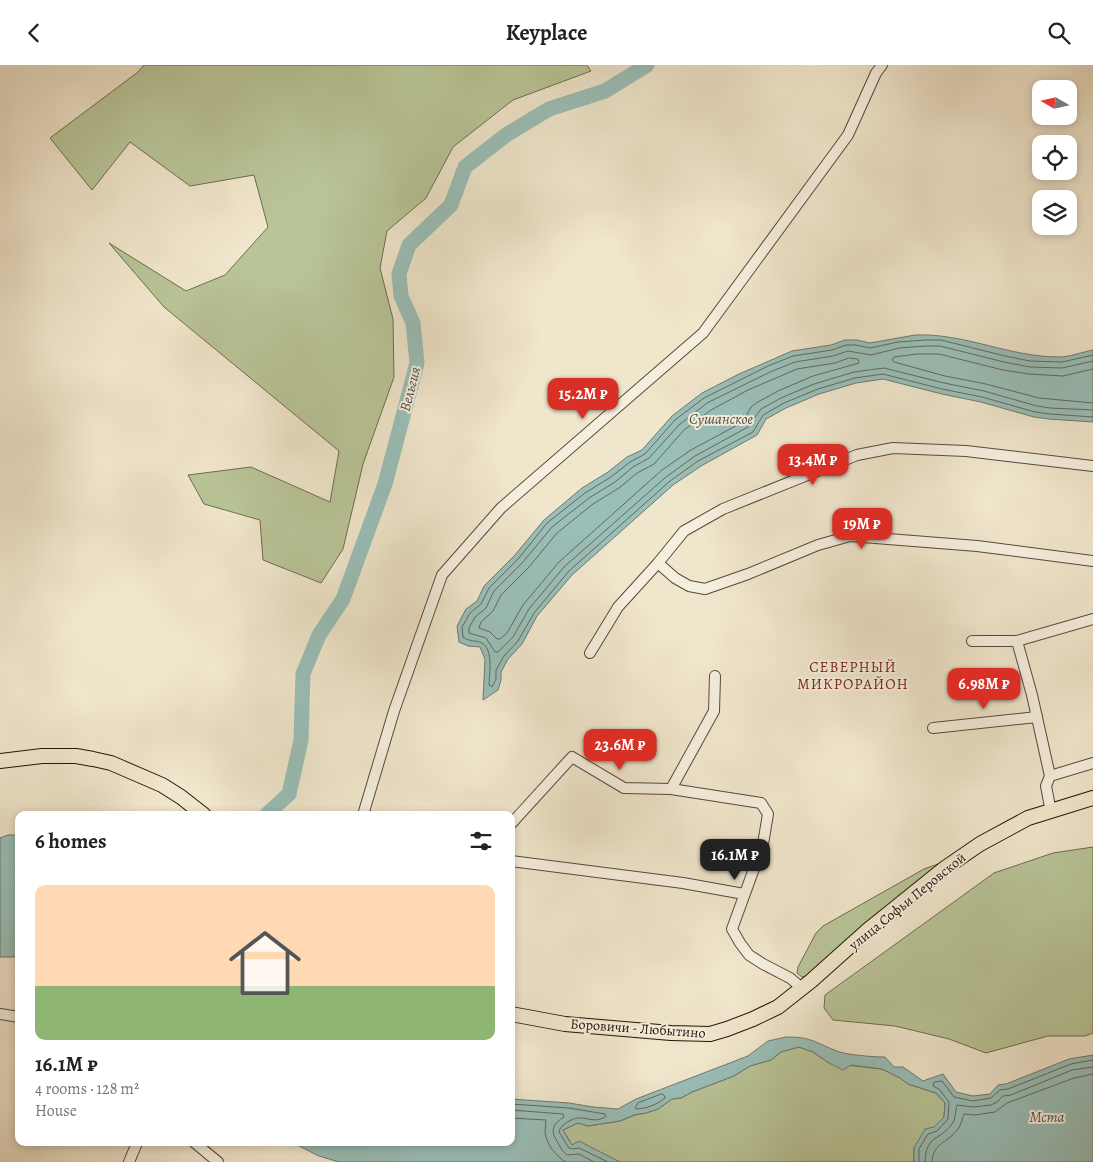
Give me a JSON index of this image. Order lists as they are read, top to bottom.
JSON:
{
  "streets": {
    "main road": ["улица Софьи Перовской", "Боровичи - Любытино"]
  },
  "crossings": [
    ["улица Софьи Перовской", "Боровичи - Любытино"]
  ],
  "districts": ["СЕВЕРНЫЙ МИКРОРАЙОН"],
  "water": ["Вельгия", "Сушанское", "Мста"],
  "north": "left",
  "page": {
    "header": "Keyplace",
    "price": [
      "15.2M ₽",
      "13.4M ₽",
      "19M ₽",
      "6.98M ₽",
      "23.6M ₽",
      "16.1M ₽"
    ],
    "heading": "6 homes",
    "list": [
      {
        "name": "16.1M ₽",
        "note": "4 rooms · 128 m² · House"
      }
    ]
  }
}
